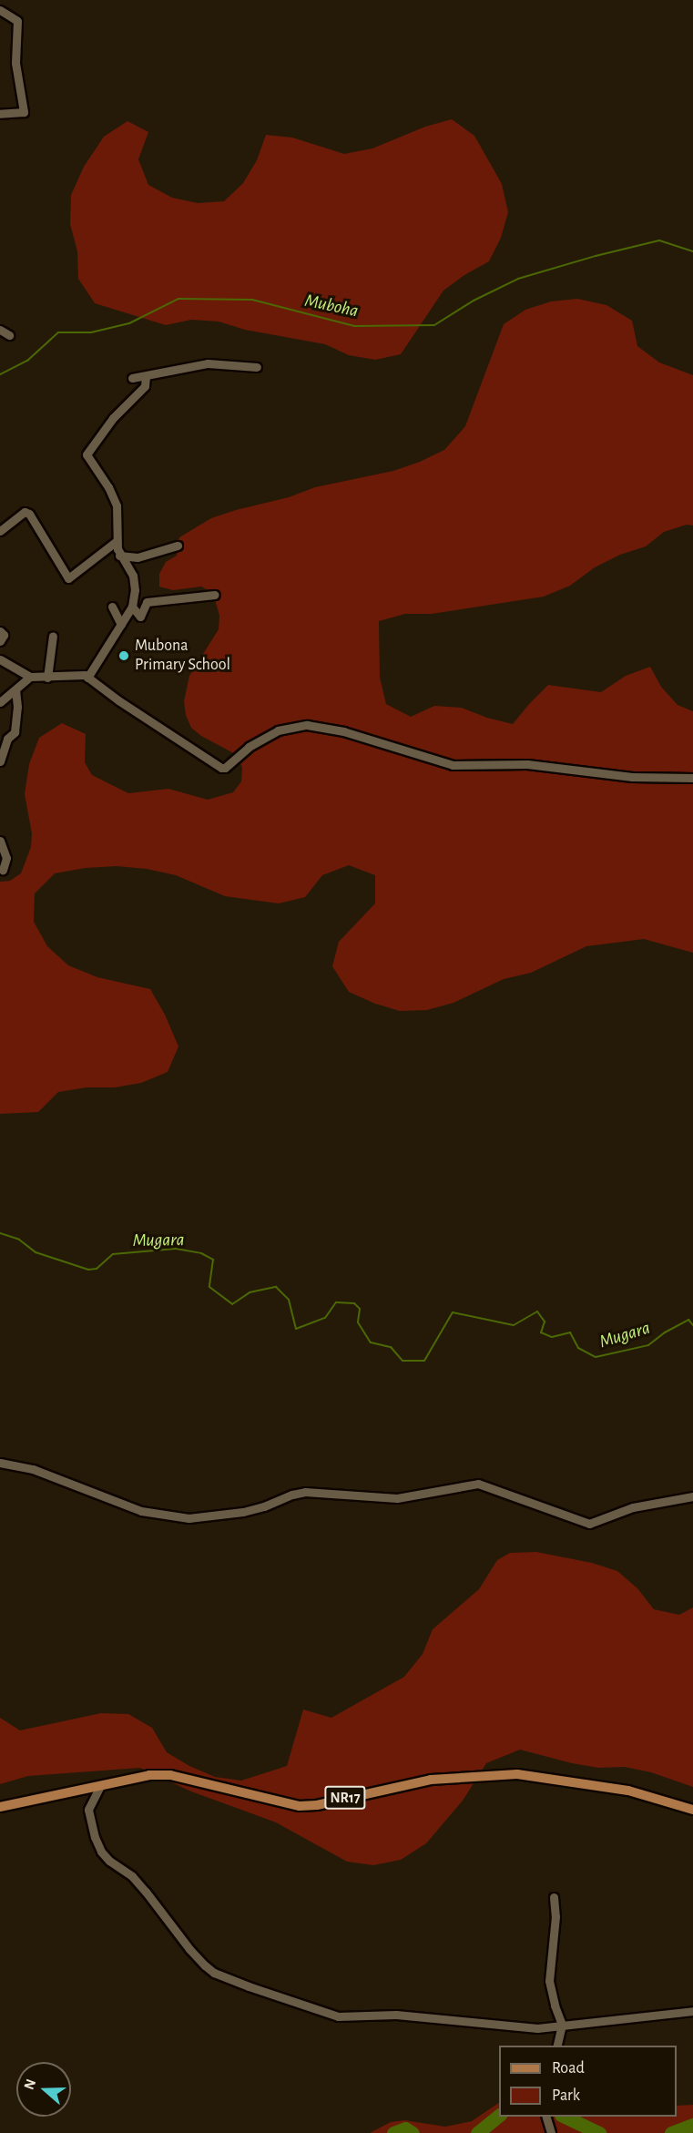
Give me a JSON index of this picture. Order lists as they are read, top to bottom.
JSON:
{
  "streets": {
    "main road": ["NR17"]
  },
  "water": ["Muboha", "Mugara"],
  "places": ["Mubona Primary School"],
  "legend": ["Road", "Park"],
  "north": "left"
}
